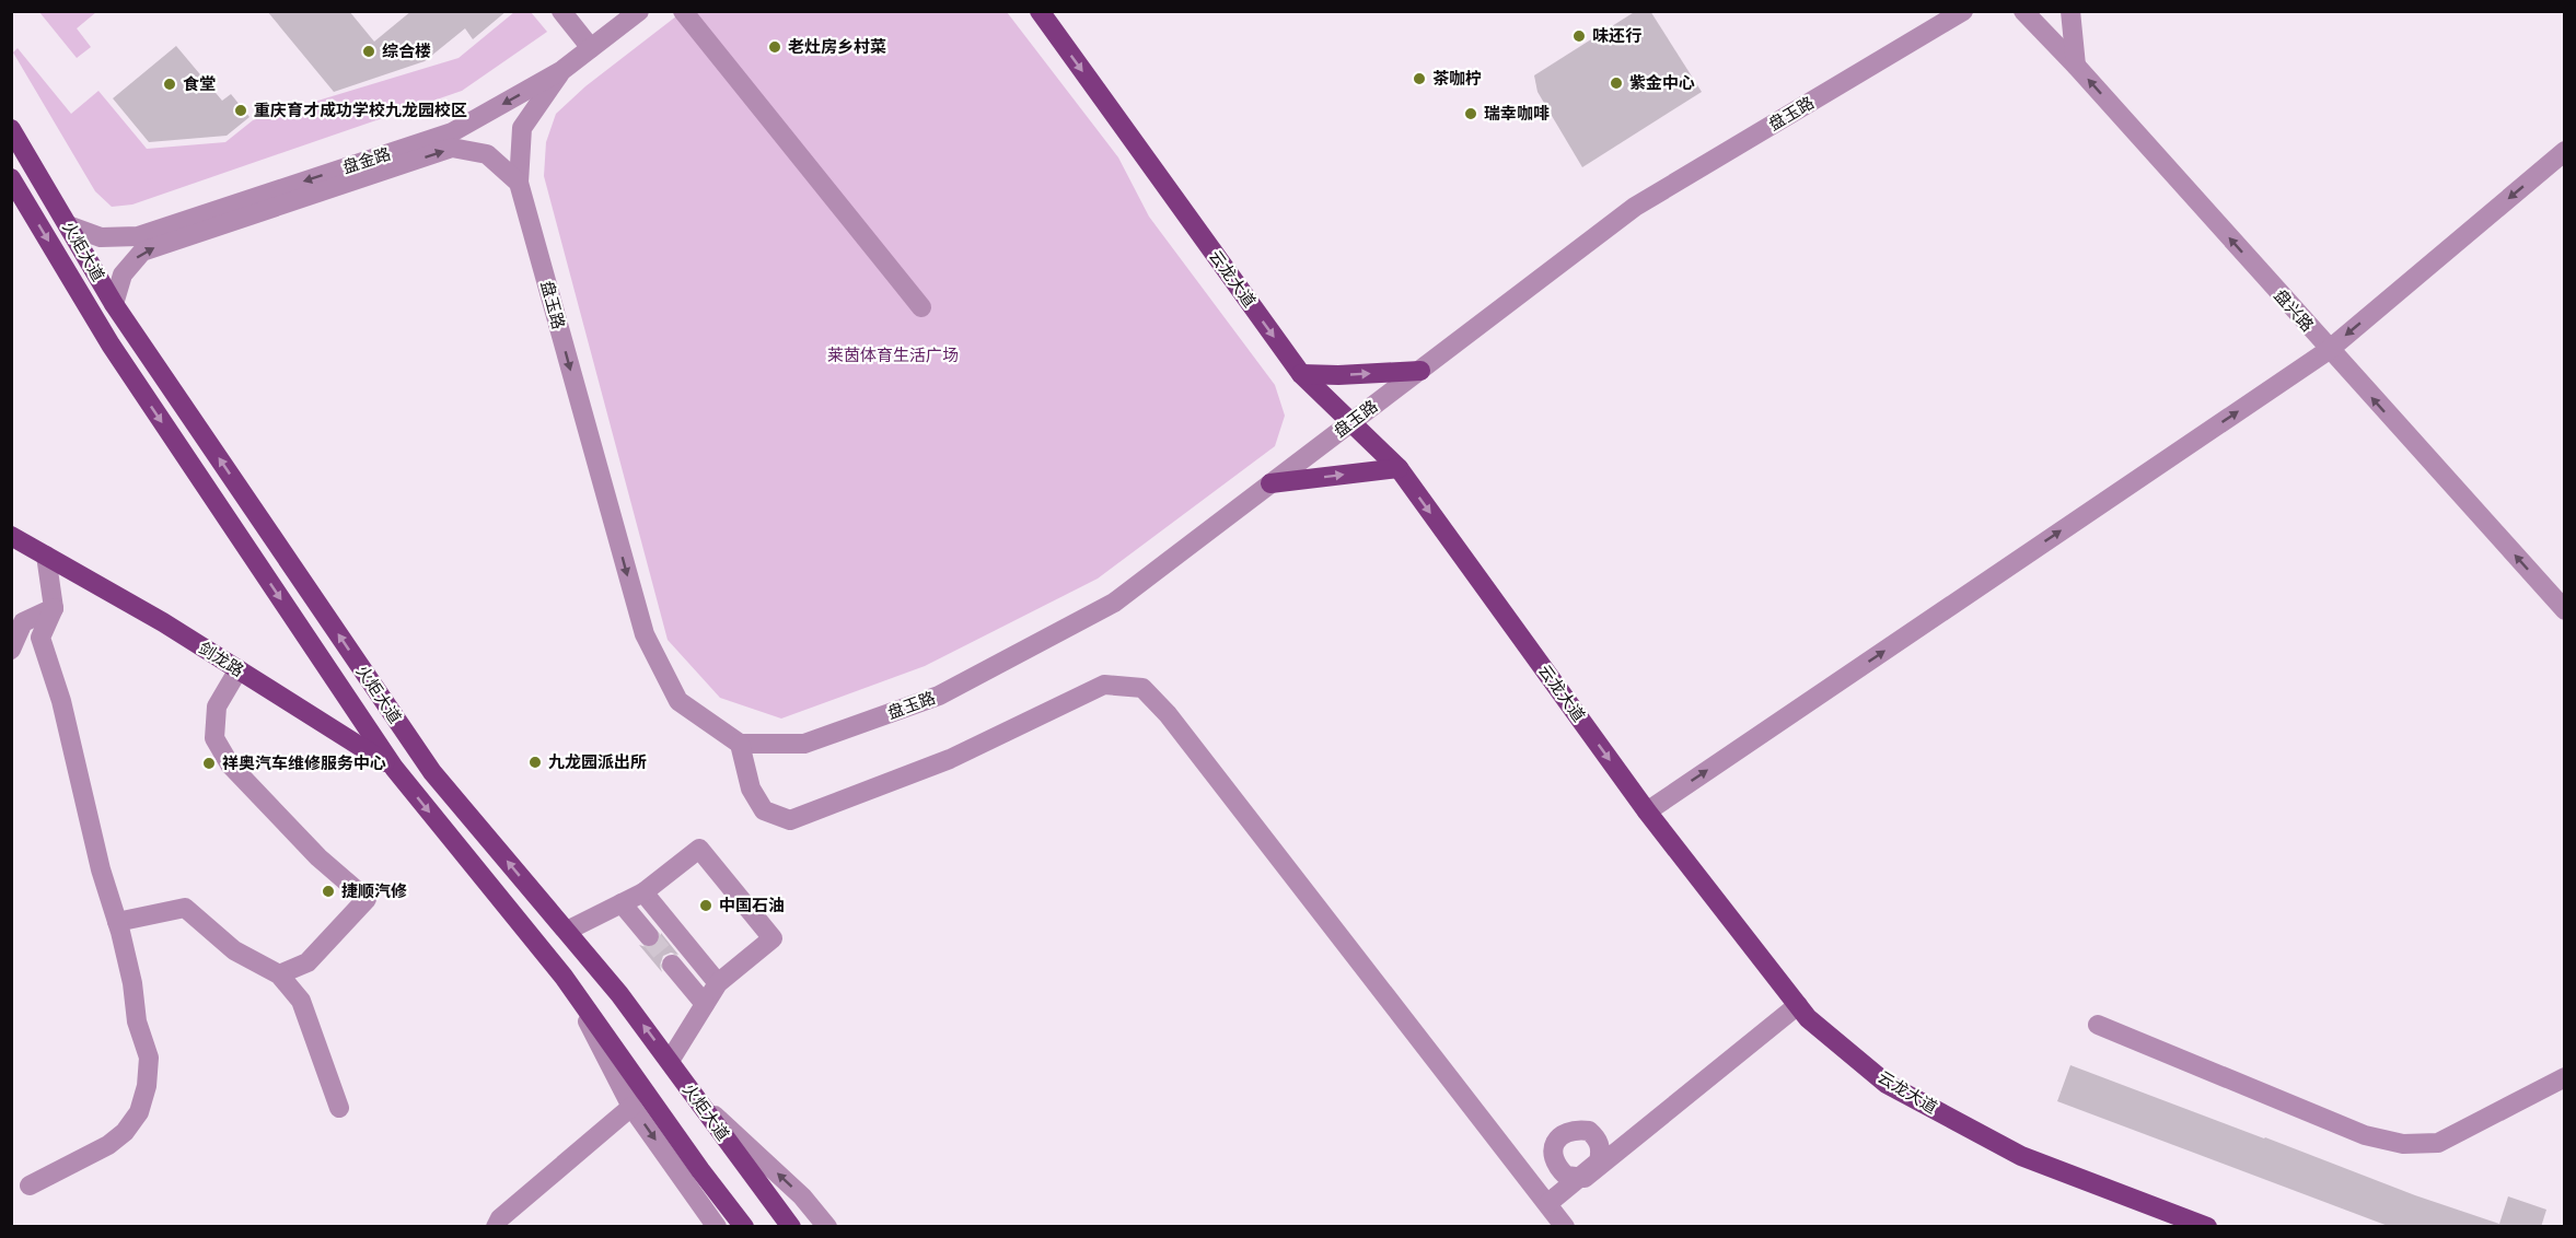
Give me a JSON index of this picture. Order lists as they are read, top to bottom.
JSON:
{
  "streets": {
    "main road": ["火炬大道", "云龙大道", "剑龙路"],
    "street": ["盘玉路", "盘金路", "盘兴路"]
  },
  "crossings": [
    ["盘玉路", "云龙大道"],
    ["盘金路", "火炬大道"],
    ["火炬大道", "剑龙路"]
  ],
  "one_way": ["云龙大道", "盘兴路"],
  "parks": ["莱茵体育生活广场"],
  "places": [
    "味还行",
    "老灶房乡村菜",
    "综合楼",
    "茶咖柠",
    "紫金中心",
    "食堂",
    "重庆育才成功学校九龙园校区",
    "瑞幸咖啡",
    "九龙园派出所",
    "祥奥汽车维修服务中心",
    "捷顺汽修",
    "中国石油"
  ]
}
